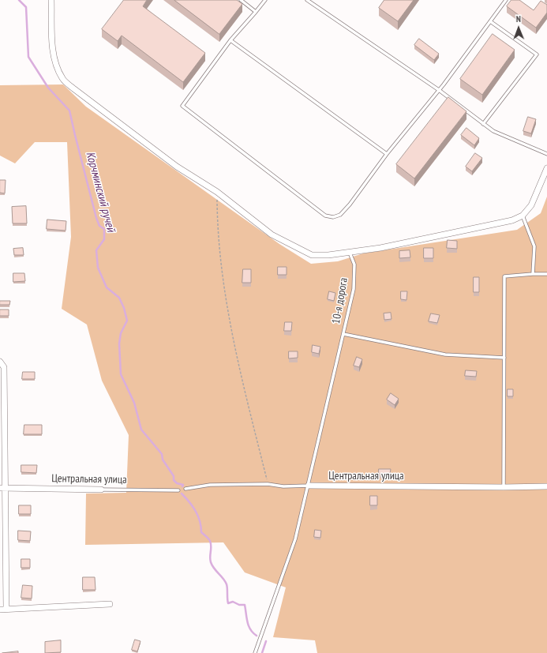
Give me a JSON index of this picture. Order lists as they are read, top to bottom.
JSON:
{
  "streets": {
    "street": ["Центральная улица"],
    "lane": ["10-я дорога"]
  },
  "crossings": [
    ["10-я дорога", "Центральная улица"]
  ],
  "water": ["Корчминский ручей"],
  "north": "top"
}
